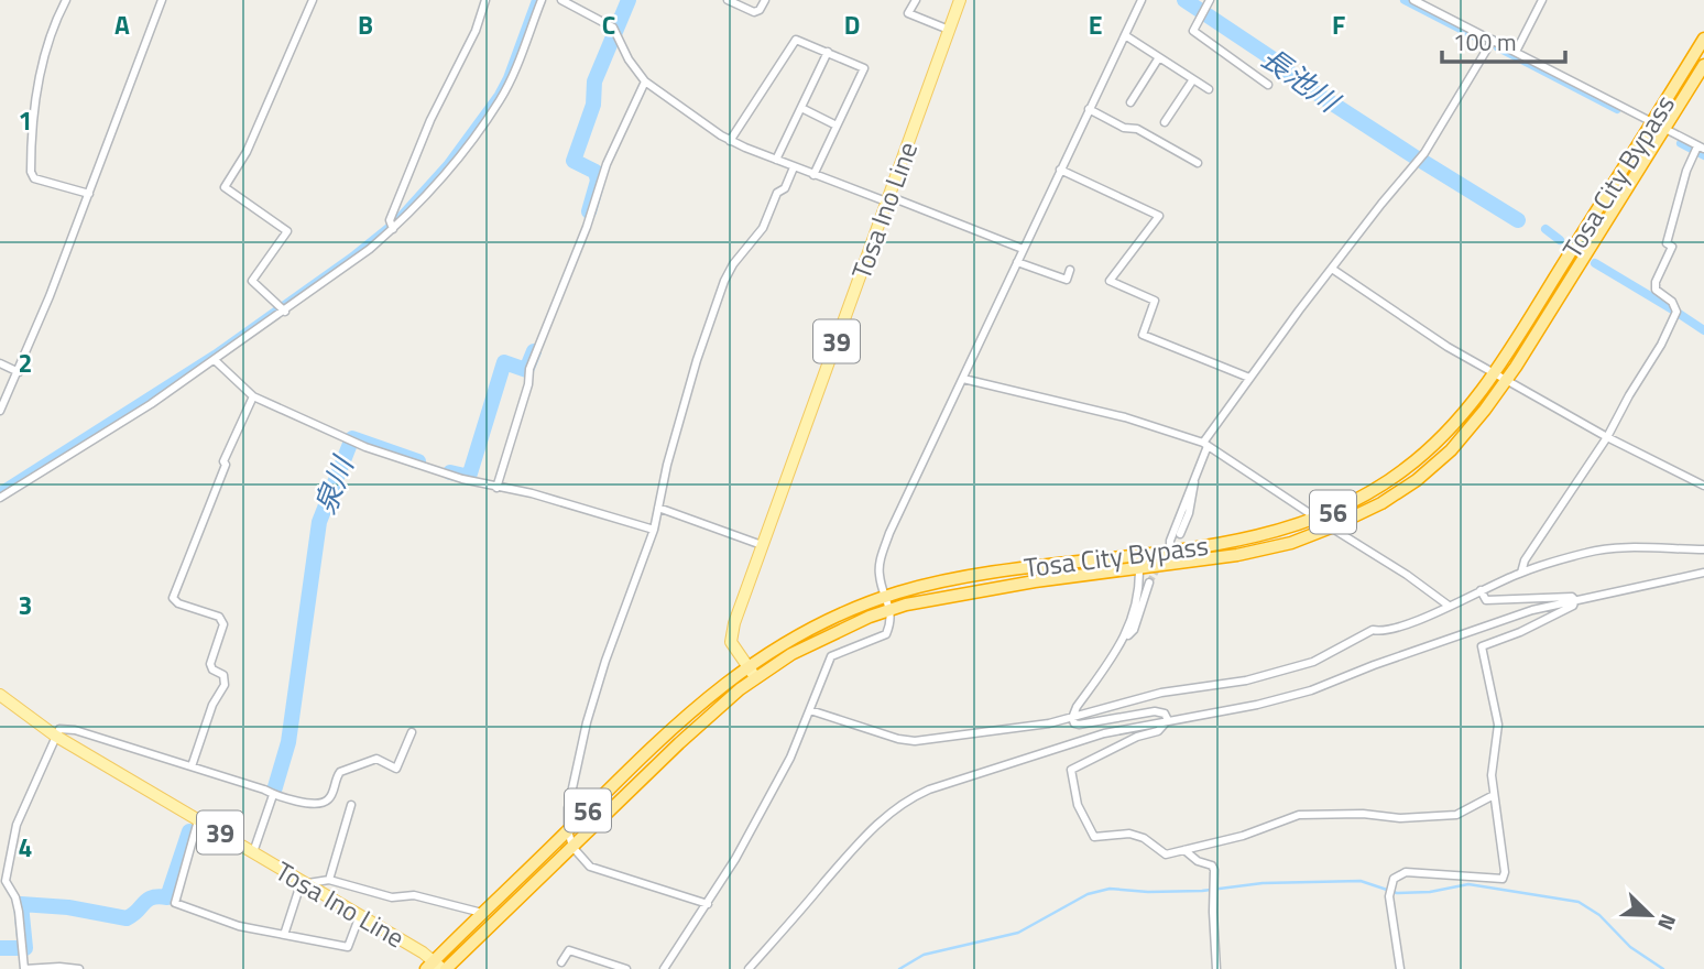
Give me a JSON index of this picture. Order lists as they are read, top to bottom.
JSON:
{
  "streets": {
    "highway": ["Tosa City Bypass", "56"],
    "main road": ["Tosa Ino Line", "39"]
  },
  "crossings": [
    ["Tosa City Bypass", "Tosa Ino Line"]
  ],
  "water": ["長池川", "泉川"],
  "scale_bar": "100 m",
  "north": "bottom right",
  "grid": {
    "columns": [
      "A",
      "B",
      "C",
      "D",
      "E",
      "F"
    ],
    "rows": [
      "1",
      "2",
      "3",
      "4"
    ]
  }
}
